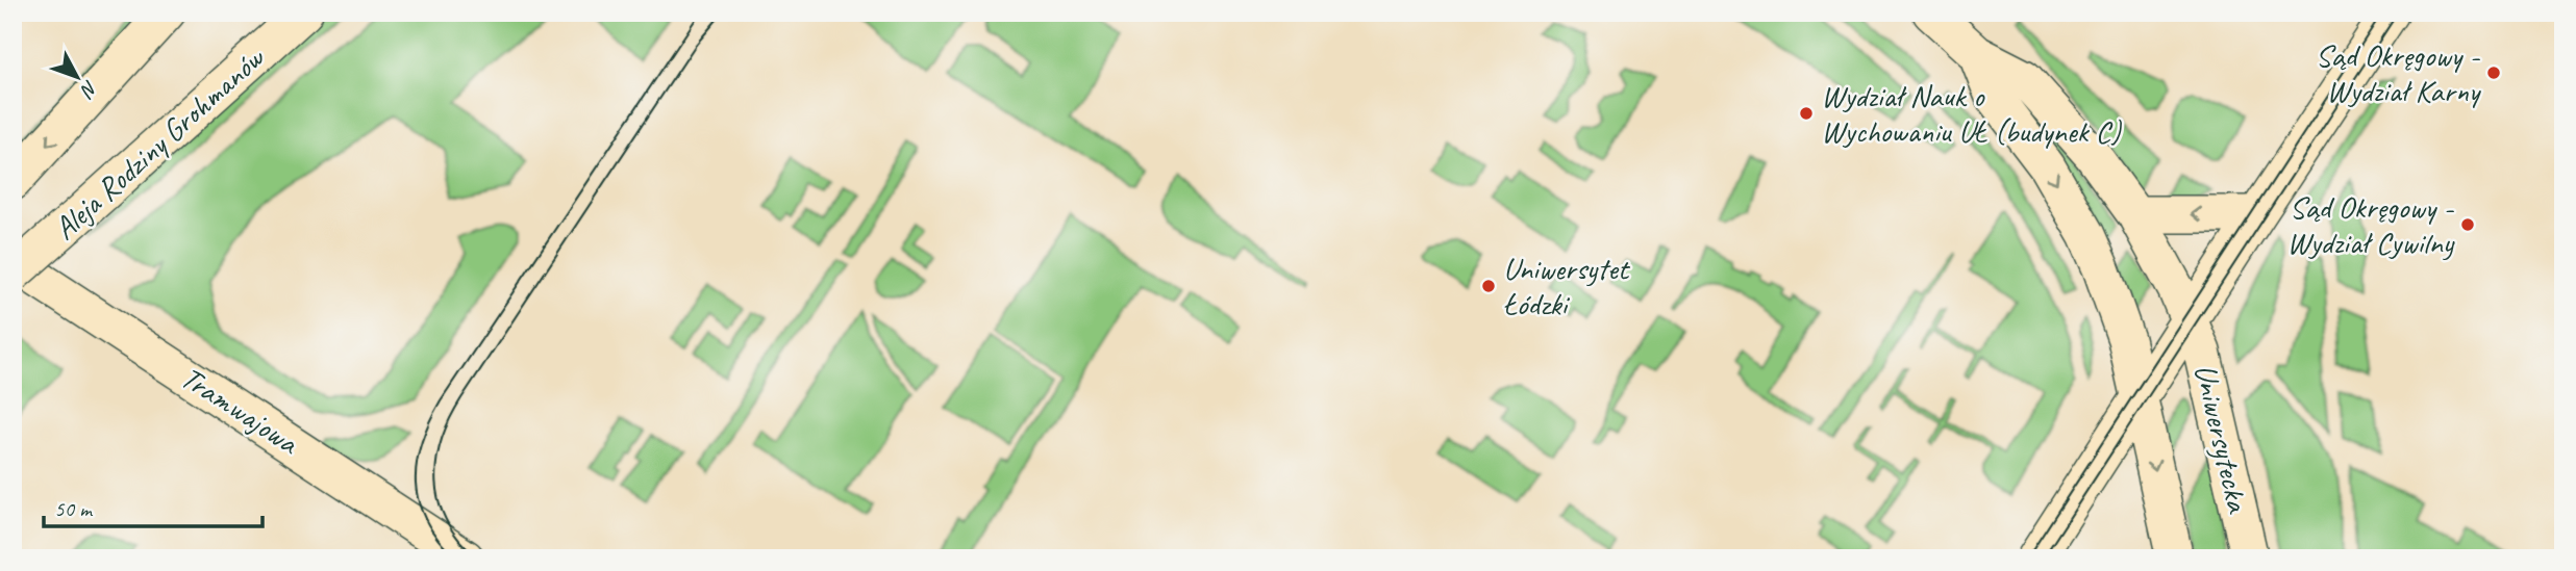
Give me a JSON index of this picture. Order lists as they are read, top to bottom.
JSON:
{
  "streets": {
    "main road": ["Aleja Rodziny Grohmanów", "Tramwajowa", "Uniwersytecka"]
  },
  "places": [
    "Sąd Okręgowy - Wydział Karny",
    "Wydział Nauk o Wychowaniu UŁ (budynek C)",
    "Sąd Okręgowy - Wydział Cywilny",
    "Uniwersytet Łódzki"
  ],
  "scale_bar": "50 m",
  "north": "bottom right"
}
